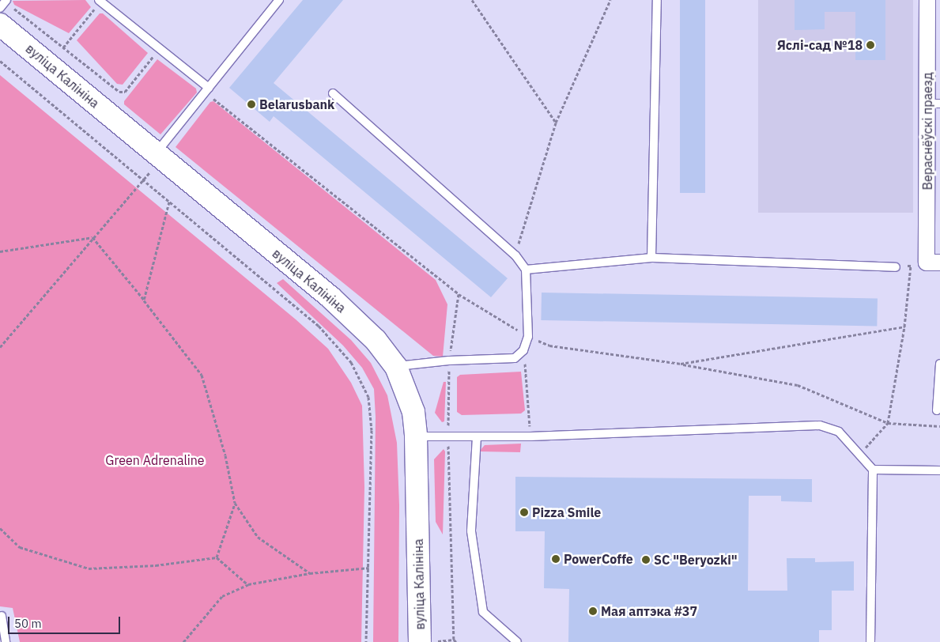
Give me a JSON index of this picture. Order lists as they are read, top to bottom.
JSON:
{
  "streets": {
    "main road": ["вуліца Калініна"],
    "street": ["Вераснёўскі праезд"]
  },
  "parks": ["Green Adrenaline"],
  "places": [
    "Яслі-сад №18",
    "Belarusbank",
    "Pizza Smile",
    "PowerCoffe",
    "SC \"Beryozki\"",
    "Мая аптэка #37"
  ],
  "scale_bar": "50 m"
}
